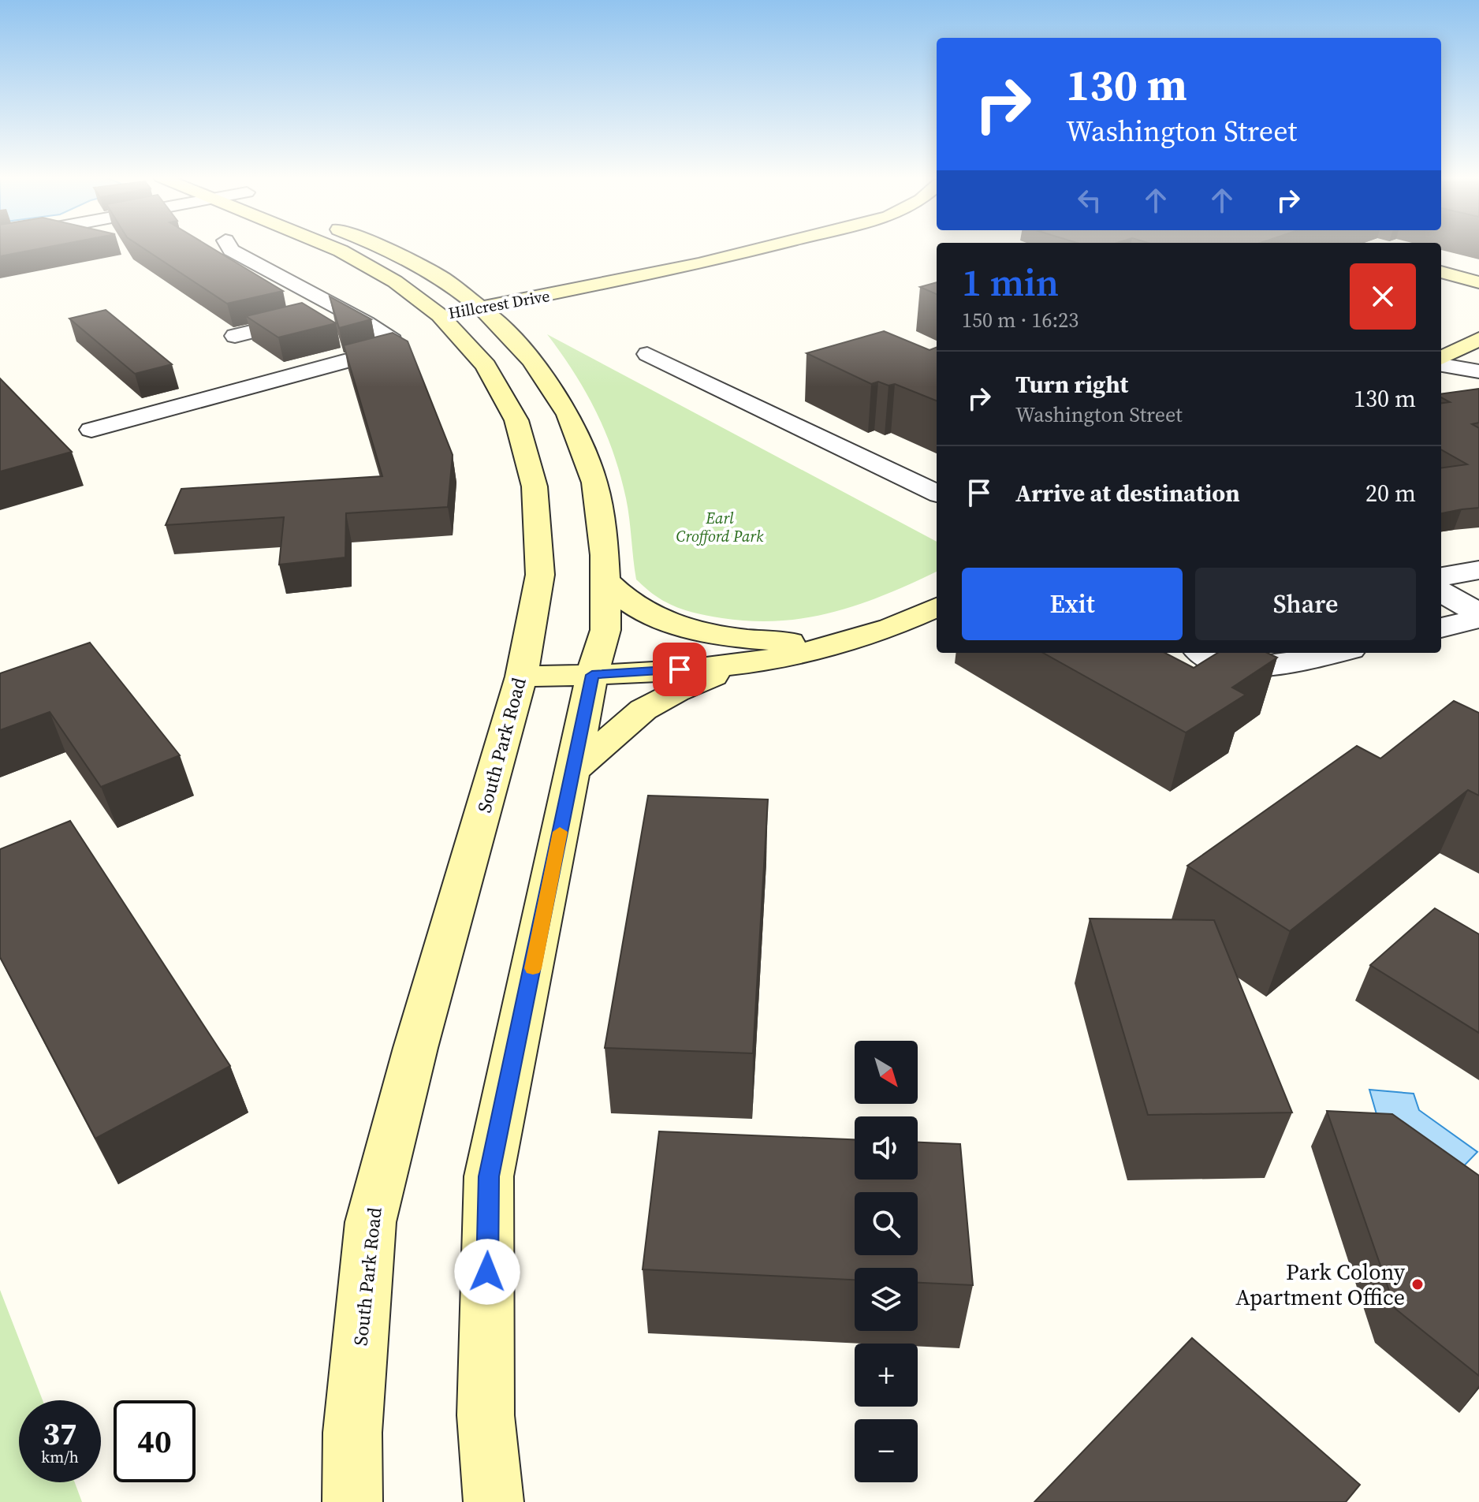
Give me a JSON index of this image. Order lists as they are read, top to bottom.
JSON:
{
  "streets": {
    "street": ["Hillcrest Drive", "South Park Road"]
  },
  "crossings": [
    ["Hillcrest Drive", "South Park Road"]
  ],
  "parks": ["Earl Crofford Park"],
  "places": ["Park Colony Apartment Office"],
  "north": "bottom right",
  "page": {
    "turn": ["130 m", "Washington Street"],
    "heading": ["1 min", "150 m · 16:23"],
    "list": [
      {
        "name": "Turn right",
        "note": "Washington Street",
        "value": "130 m"
      },
      {
        "name": "Arrive at destination",
        "value": "20 m"
      }
    ],
    "buttons": ["Exit", "Share"],
    "map_buttons": ["+", "−"],
    "speed": "37 km/h",
    "limit": "40"
  }
}
